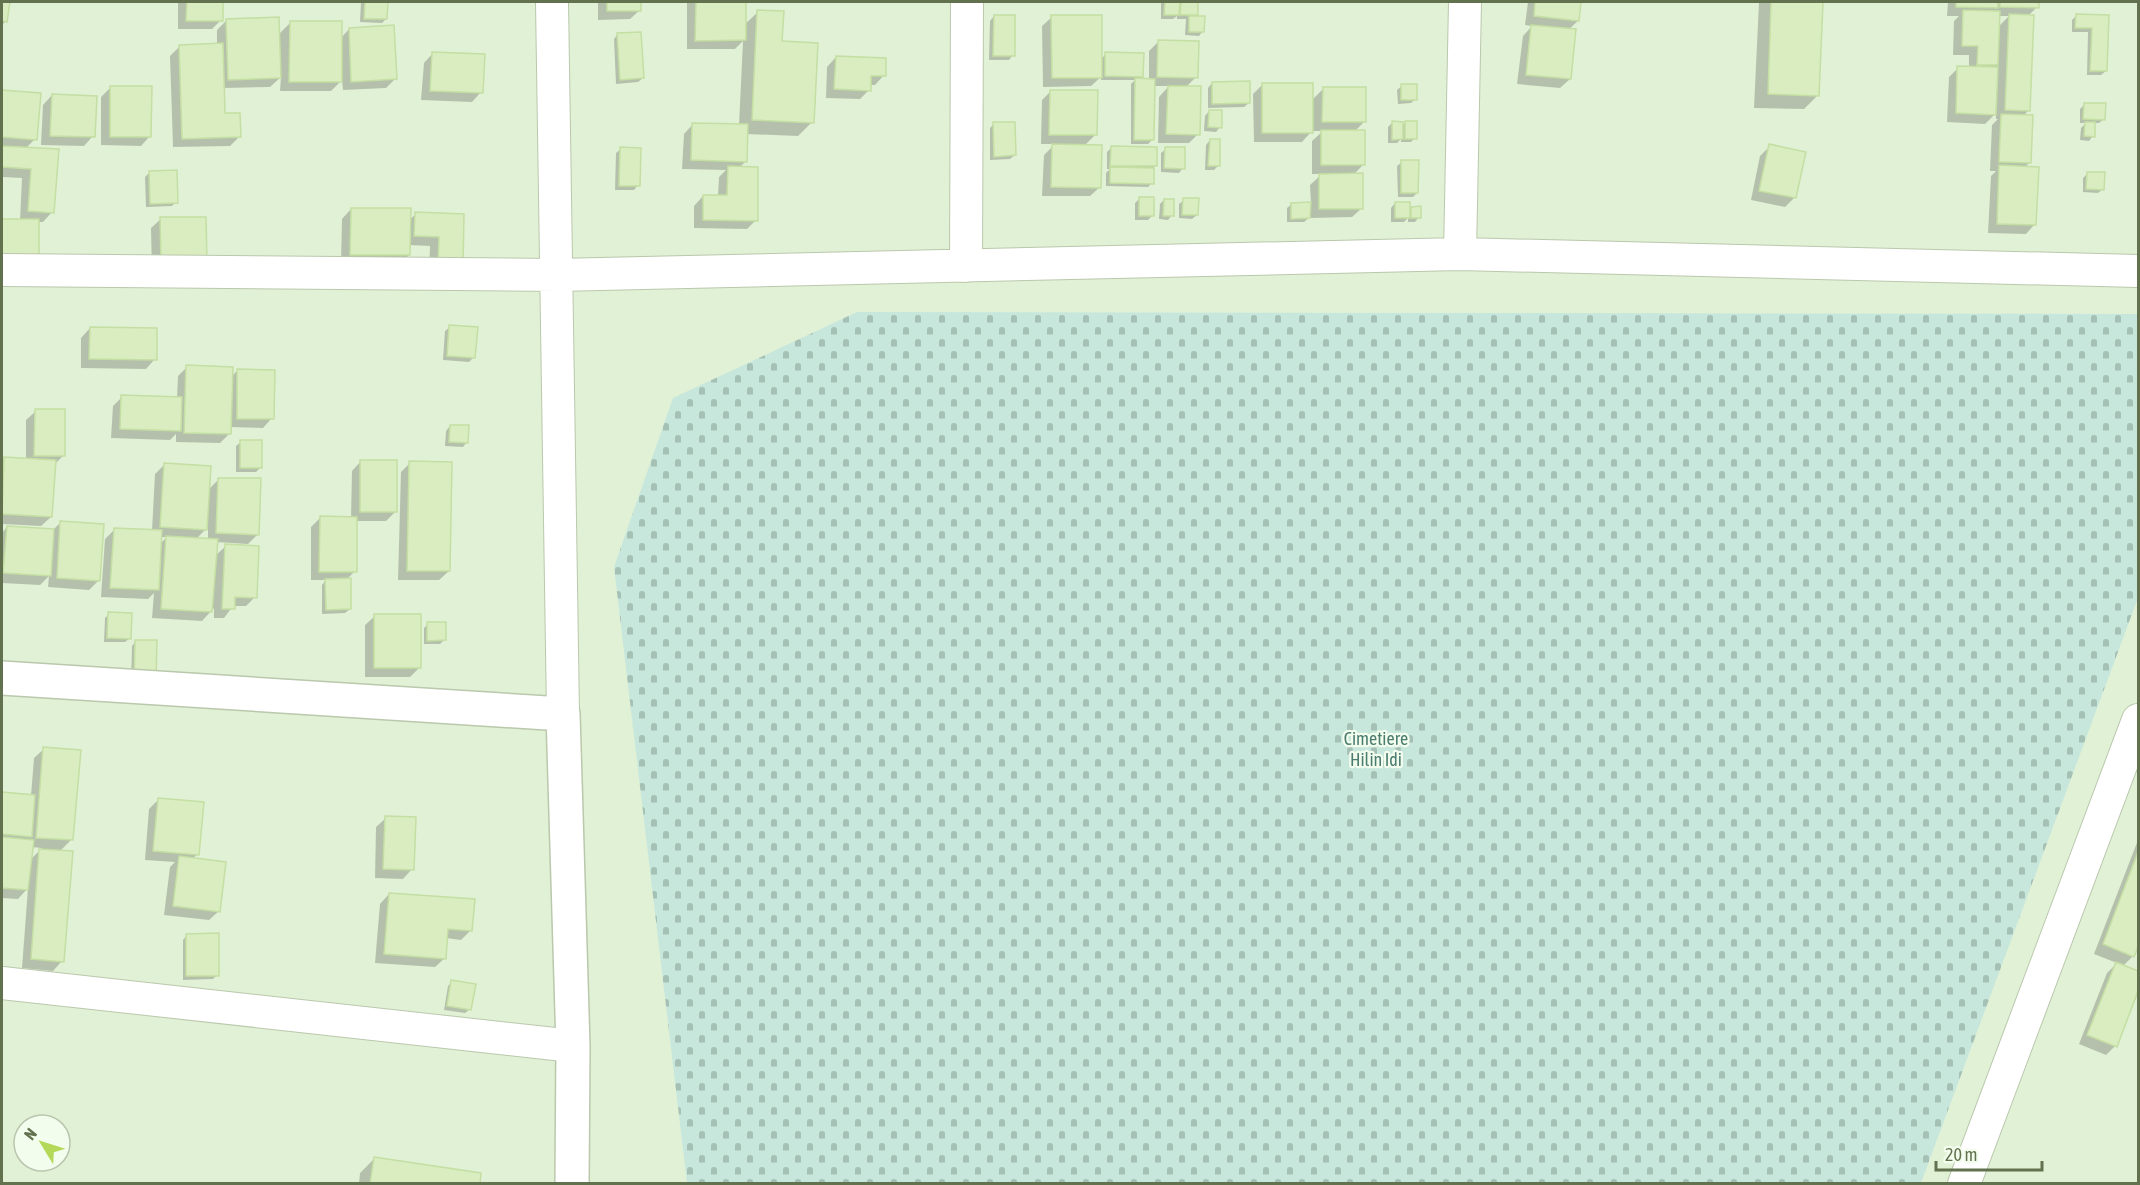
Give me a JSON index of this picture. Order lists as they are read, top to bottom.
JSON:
{
  "parks": ["Cimetiere Hilin Idi"],
  "scale_bar": "20 m",
  "north": "top left"
}
